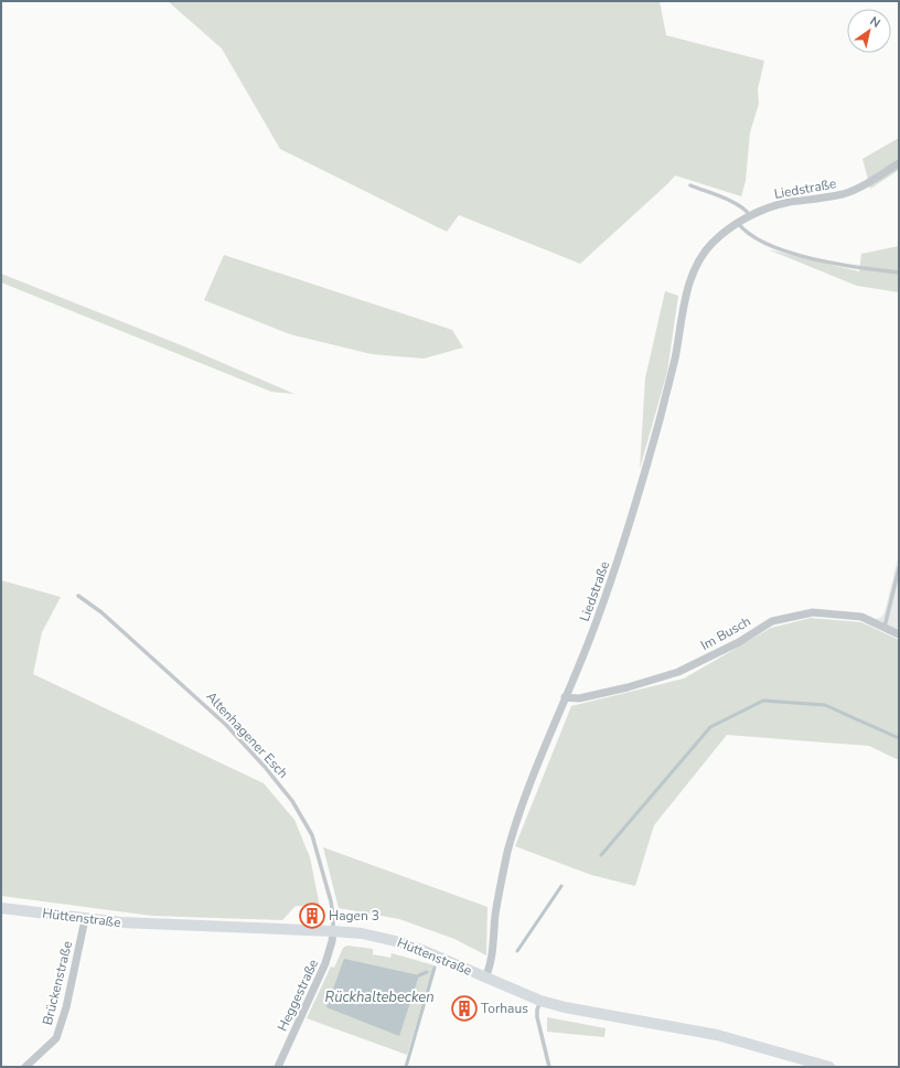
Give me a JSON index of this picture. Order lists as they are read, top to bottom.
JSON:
{
  "streets": {
    "main road": ["Hüttenstraße"],
    "street": [
      "Liedstraße",
      "Im Busch",
      "Brückenstraße",
      "Heggestraße"
    ],
    "lane": ["Altenhagener Esch"]
  },
  "crossings": [
    ["Liedstraße", "Im Busch"],
    ["Liedstraße", "Hüttenstraße"],
    ["Altenhagener Esch", "Hüttenstraße"],
    ["Altenhagener Esch", "Heggestraße"],
    ["Hüttenstraße", "Brückenstraße"],
    ["Hüttenstraße", "Heggestraße"]
  ],
  "water": ["Rückhaltebecken"],
  "places": {
    "building": ["Hagen 3", "Torhaus"]
  },
  "north": "top right"
}
